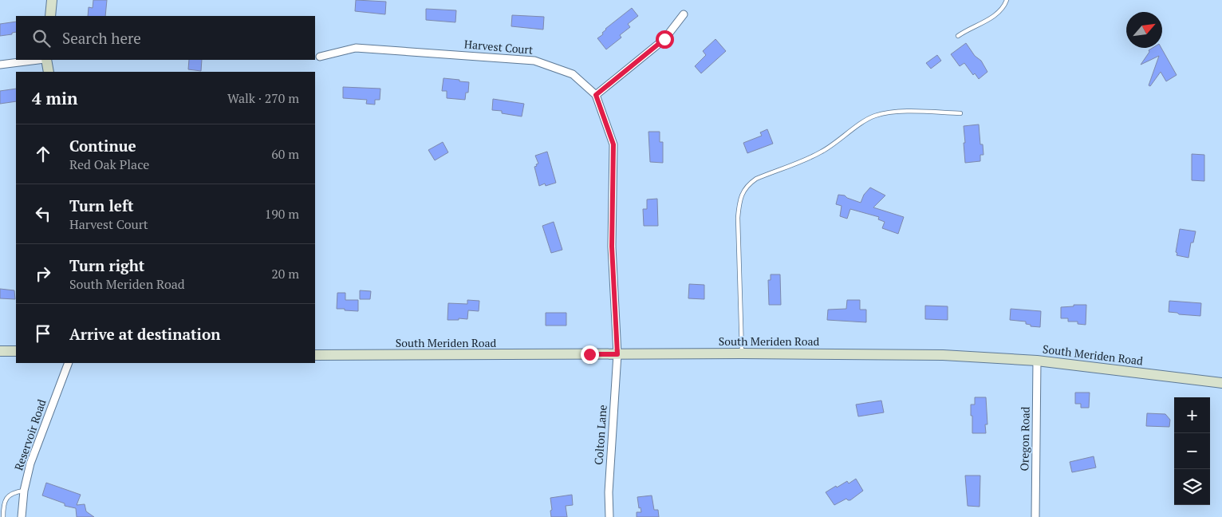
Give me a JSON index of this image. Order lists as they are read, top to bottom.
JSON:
{
  "streets": {
    "main road": ["South Meriden Road"],
    "street": [
      "Harvest Court",
      "Reservoir Road",
      "Colton Lane",
      "Oregon Road"
    ]
  },
  "crossings": [
    ["Harvest Court", "South Meriden Road"],
    ["Harvest Court", "Colton Lane"],
    ["South Meriden Road", "Colton Lane"],
    ["South Meriden Road", "Oregon Road"]
  ],
  "north": "top right",
  "page": {
    "search": "Search here",
    "heading": ["4 min", "Walk · 270 m"],
    "list": [
      ["Continue", "Red Oak Place", "60 m"],
      ["Turn left", "Harvest Court", "190 m"],
      ["Turn right", "South Meriden Road", "20 m"],
      "Arrive at destination"
    ],
    "map_buttons": ["+", "−"]
  }
}
